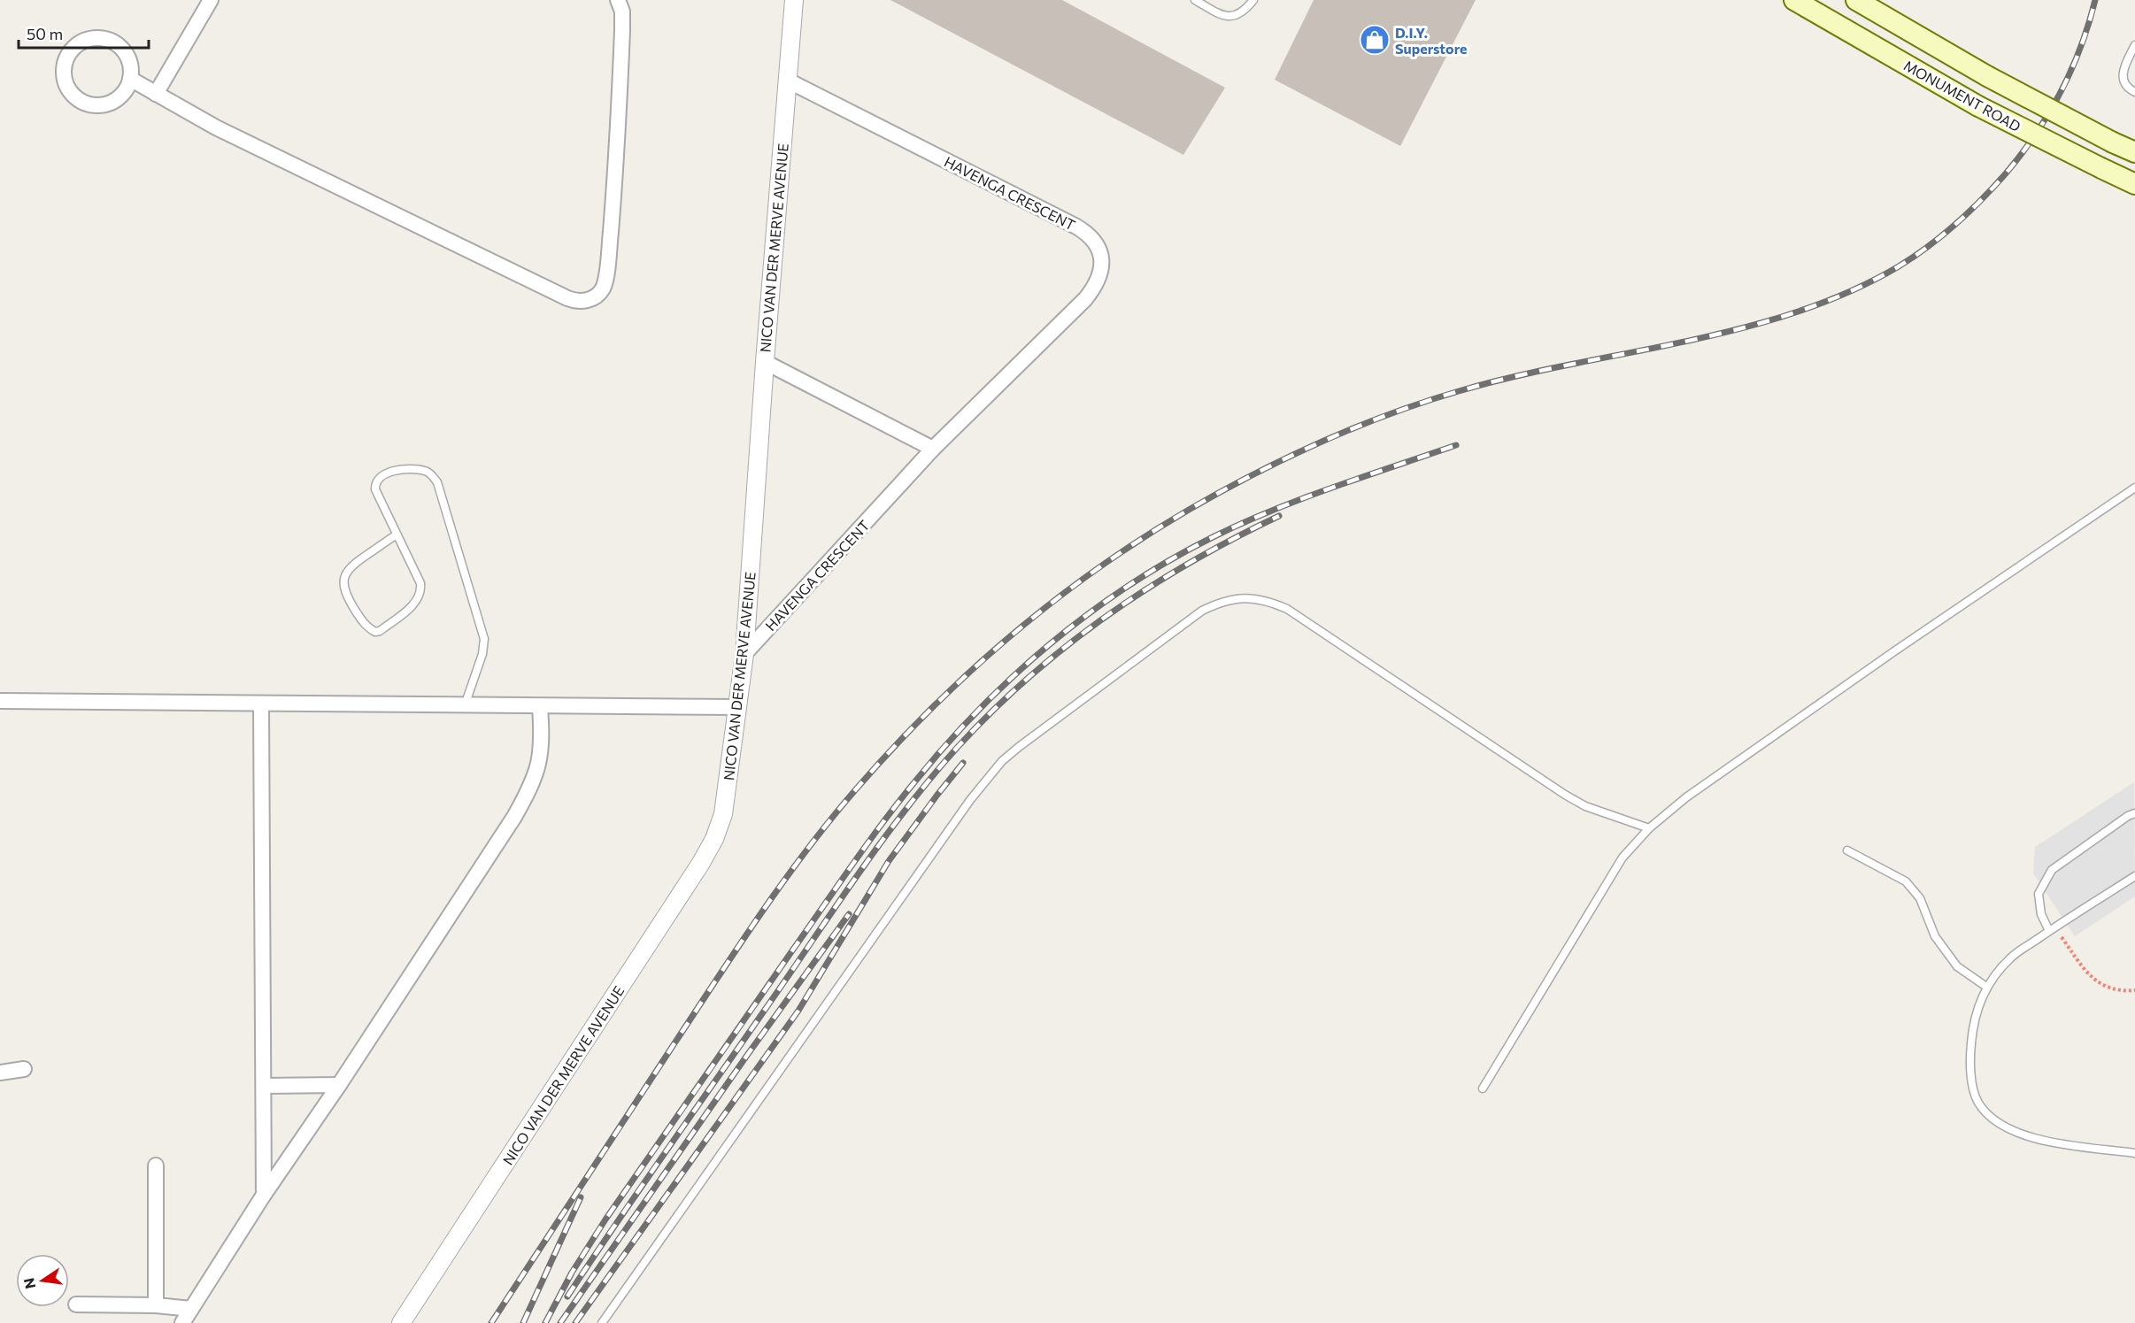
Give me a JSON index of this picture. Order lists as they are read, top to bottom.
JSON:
{
  "streets": {
    "main road": ["MONUMENT ROAD"],
    "street": ["HAVENGA CRESCENT", "NICO VAN DER MERVE AVENUE"]
  },
  "crossings": [
    ["HAVENGA CRESCENT", "NICO VAN DER MERVE AVENUE"]
  ],
  "places": {
    "shop": ["D.I.Y. Superstore"]
  },
  "scale_bar": "50 m",
  "north": "left"
}
